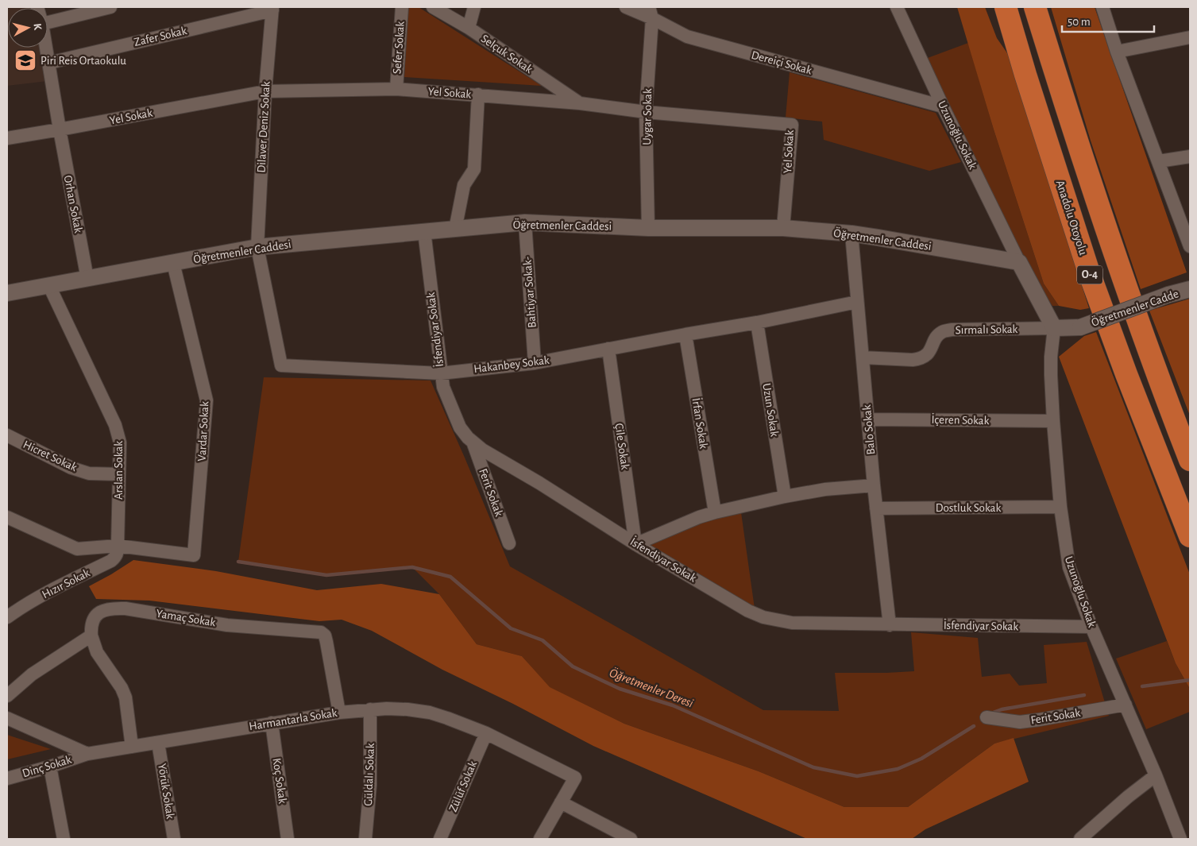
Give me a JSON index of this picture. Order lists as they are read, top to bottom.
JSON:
{
  "streets": {
    "highway": ["Anadolu Otoyolu", "O-4"],
    "street": [
      "Zafer Sokak",
      "Sefer Sokak",
      "Selçuk Sokak",
      "Dereiçi Sokak",
      "Yel Sokak",
      "Uygar Sokak",
      "Dilaver Deniz Sokak",
      "Uzunoğlu Sokak",
      "Orhan Sokak",
      "Öğretmenler Caddesi",
      "Bahtiyar Sokak-",
      "Öğretmenler Cadde",
      "İsfendiyar Sokak",
      "Sırmalı Sokak",
      "Hakanbey Sokak",
      "Uzun Sokak",
      "İçeren Sokak",
      "İrfan Sokak",
      "Balo Sokak",
      "Vardar Sokak",
      "Çile Sokak",
      "Hicret Sokak",
      "Arslan Sokak",
      "Ferit Sokak",
      "Dostluk Sokak",
      "Hızır Sokak",
      "Yamaç Sokak",
      "Harmantarla Sokak",
      "Dinç Sokak",
      "Güldalı Sokak",
      "Koç Sokak",
      "Zülüf Sokak",
      "Yörük Sokak"
    ]
  },
  "crossings": [
    ["Zafer Sokak", "Dilaver Deniz Sokak"],
    ["Zafer Sokak", "Orhan Sokak"],
    ["Sefer Sokak", "Yel Sokak"],
    ["Selçuk Sokak", "Yel Sokak"],
    ["Dereiçi Sokak", "Uygar Sokak"],
    ["Dereiçi Sokak", "Uzunoğlu Sokak"],
    ["Yel Sokak", "Uygar Sokak"],
    ["Yel Sokak", "Dilaver Deniz Sokak"],
    ["Yel Sokak", "Orhan Sokak"],
    ["Yel Sokak", "Öğretmenler Caddesi"],
    ["Uygar Sokak", "Öğretmenler Caddesi"],
    ["Dilaver Deniz Sokak", "Öğretmenler Caddesi"],
    ["Dilaver Deniz Sokak", "Hakanbey Sokak"],
    ["Uzunoğlu Sokak", "Öğretmenler Caddesi"],
    ["Uzunoğlu Sokak", "Öğretmenler Cadde"],
    ["Uzunoğlu Sokak", "İsfendiyar Sokak"],
    ["Uzunoğlu Sokak", "Sırmalı Sokak"],
    ["Uzunoğlu Sokak", "İçeren Sokak"],
    ["Uzunoğlu Sokak", "Ferit Sokak"],
    ["Uzunoğlu Sokak", "Dostluk Sokak"],
    ["Orhan Sokak", "Öğretmenler Caddesi"],
    ["Öğretmenler Caddesi", "Bahtiyar Sokak-"],
    ["Öğretmenler Caddesi", "İsfendiyar Sokak"],
    ["Öğretmenler Caddesi", "Hakanbey Sokak"],
    ["Öğretmenler Caddesi", "Balo Sokak"],
    ["Öğretmenler Caddesi", "Vardar Sokak"],
    ["Öğretmenler Caddesi", "Arslan Sokak"],
    ["Bahtiyar Sokak-", "Hakanbey Sokak"],
    ["Öğretmenler Cadde", "Sırmalı Sokak"],
    ["İsfendiyar Sokak", "Hakanbey Sokak"],
    ["İsfendiyar Sokak", "Balo Sokak"],
    ["İsfendiyar Sokak", "Çile Sokak"],
    ["İsfendiyar Sokak", "Ferit Sokak"],
    ["Sırmalı Sokak", "Balo Sokak"],
    ["Hakanbey Sokak", "Uzun Sokak"],
    ["Hakanbey Sokak", "İrfan Sokak"],
    ["Hakanbey Sokak", "Balo Sokak"],
    ["Hakanbey Sokak", "Çile Sokak"],
    ["İçeren Sokak", "Balo Sokak"],
    ["Balo Sokak", "Dostluk Sokak"],
    ["Vardar Sokak", "Arslan Sokak"],
    ["Vardar Sokak", "Hızır Sokak"],
    ["Hicret Sokak", "Arslan Sokak"],
    ["Arslan Sokak", "Hızır Sokak"],
    ["Yamaç Sokak", "Harmantarla Sokak"],
    ["Harmantarla Sokak", "Dinç Sokak"],
    ["Harmantarla Sokak", "Güldalı Sokak"],
    ["Harmantarla Sokak", "Koç Sokak"],
    ["Harmantarla Sokak", "Zülüf Sokak"],
    ["Harmantarla Sokak", "Yörük Sokak"]
  ],
  "water": ["Öğretmenler Deresi"],
  "places": {
    "school or university": ["Piri Reis Ortaokulu"]
  },
  "scale_bar": "50 m",
  "north": "right"
}
